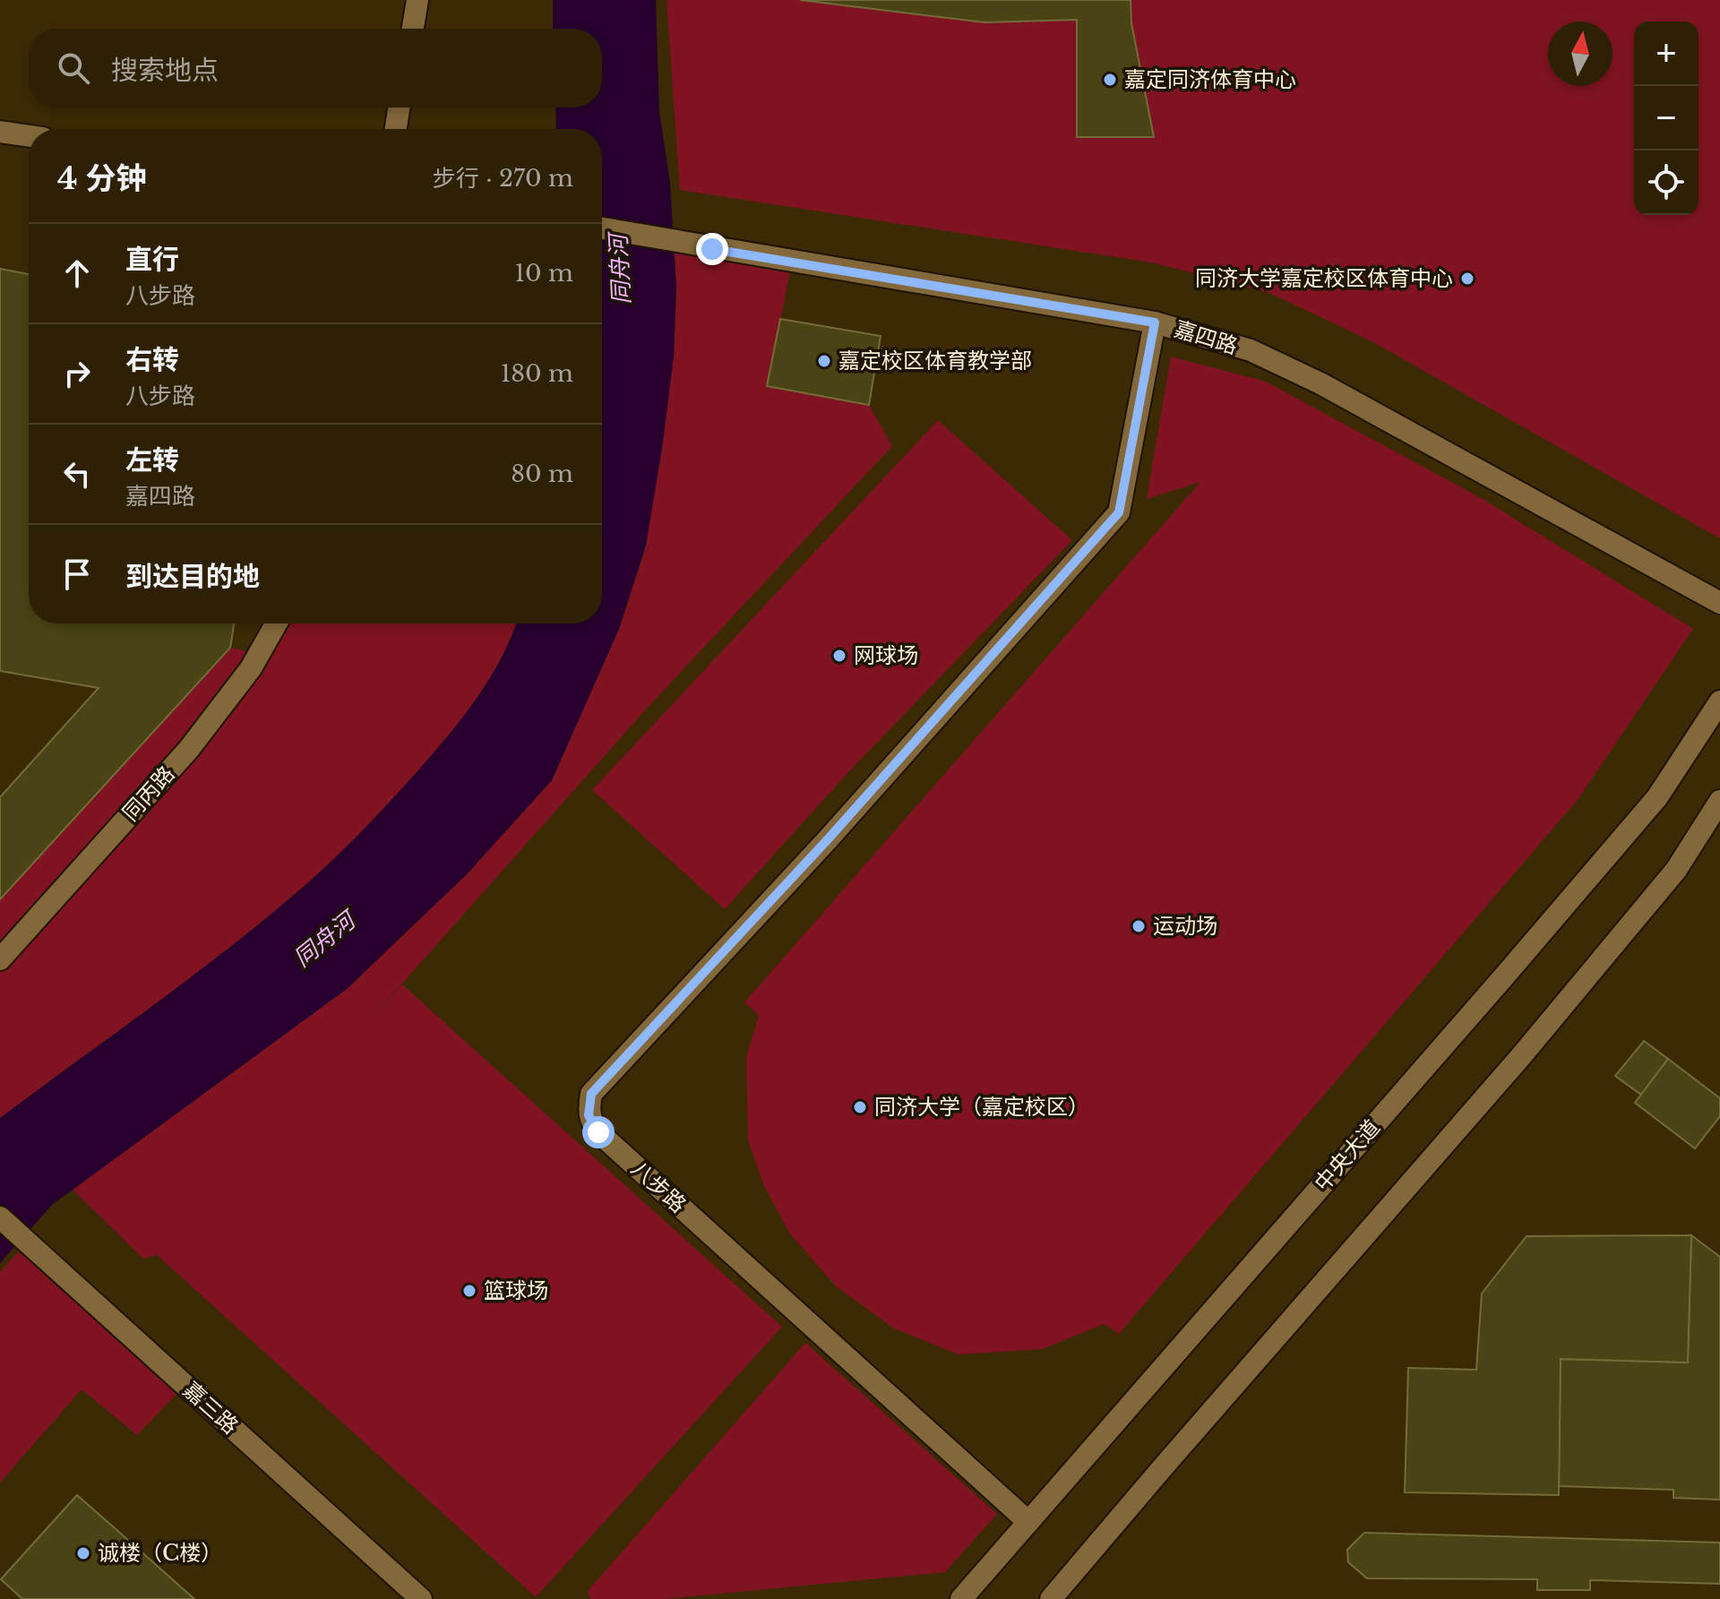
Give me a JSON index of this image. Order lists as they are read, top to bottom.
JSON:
{
  "streets": {
    "lane": [
      "嘉四路",
      "同丙路",
      "中央大道",
      "八步路",
      "嘉三路"
    ]
  },
  "crossings": [
    ["嘉四路", "八步路"],
    ["中央大道", "八步路"]
  ],
  "water": ["同舟河"],
  "places": [
    "嘉定同济体育中心",
    "同济大学嘉定校区体育中心",
    "嘉定校区体育教学部",
    "网球场",
    "运动场",
    "同济大学（嘉定校区）",
    "篮球场",
    "诚楼（C楼）"
  ],
  "north": "top",
  "page": {
    "map_buttons": ["+", "−"],
    "search": "搜索地点",
    "heading": ["4 分钟", "步行 · 270 m"],
    "list": [
      ["直行", "八步路", "10 m"],
      ["右转", "八步路", "180 m"],
      ["左转", "嘉四路", "80 m"],
      "到达目的地"
    ]
  }
}
